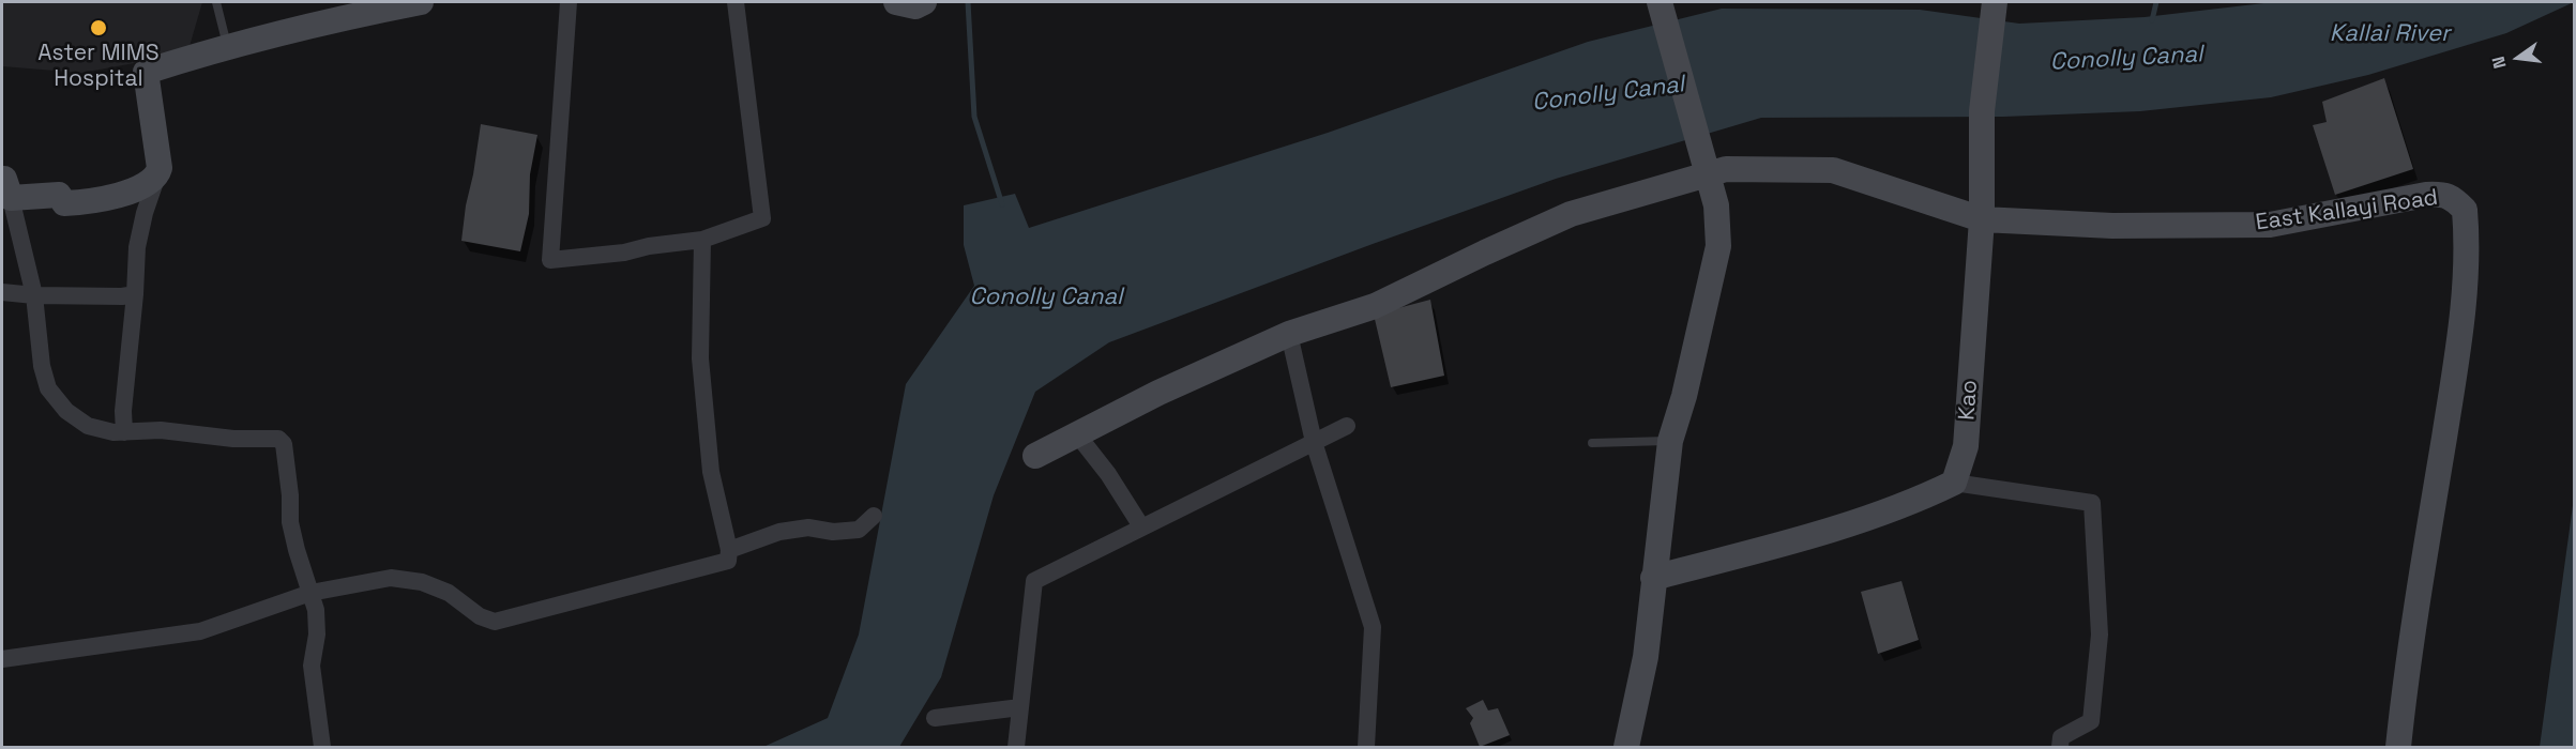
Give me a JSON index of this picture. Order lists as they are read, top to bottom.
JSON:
{
  "streets": {
    "street": ["East Kallayi Road", "Kao"]
  },
  "crossings": [
    ["East Kallayi Road", "Kao"]
  ],
  "water": ["Kallai River", "Conolly Canal"],
  "places": ["Aster MIMS Hospital"],
  "north": "left"
}
